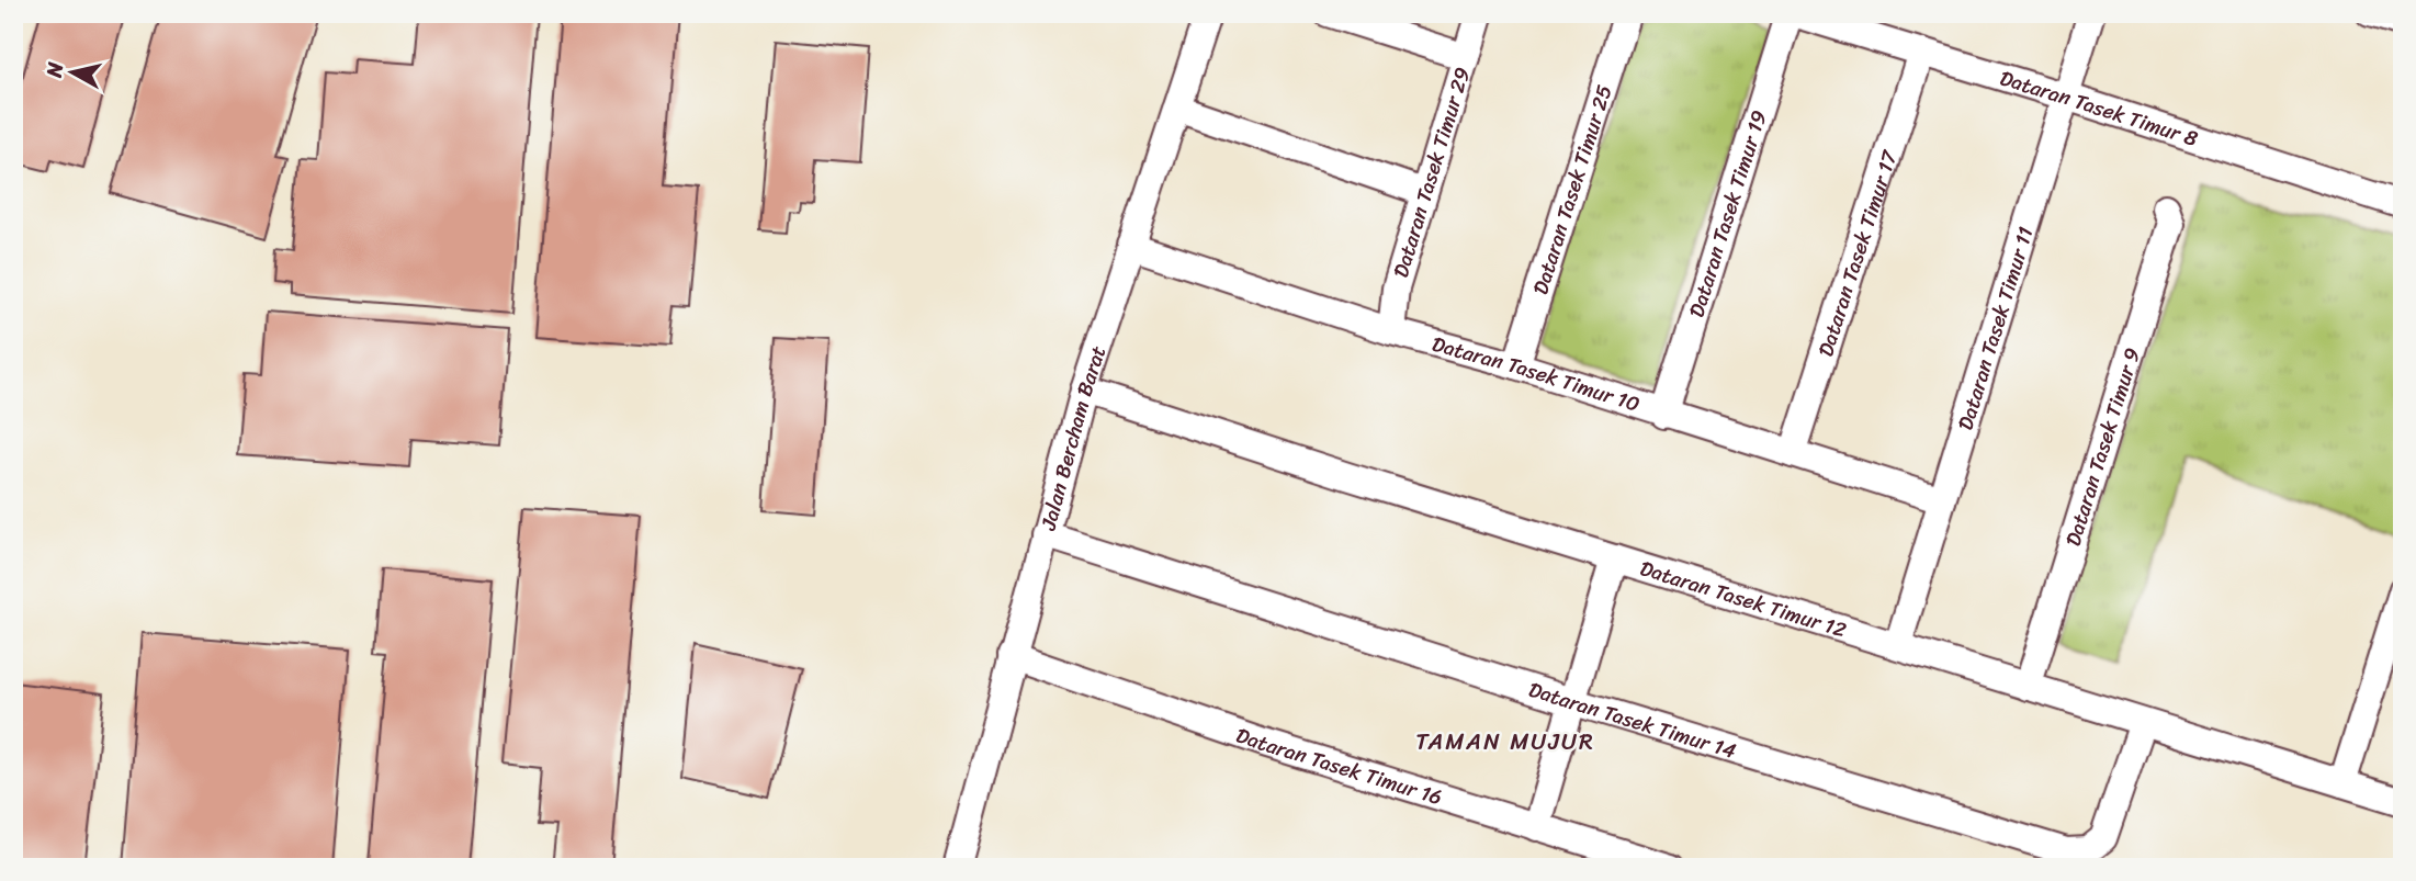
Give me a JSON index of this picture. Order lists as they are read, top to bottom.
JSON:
{
  "streets": {
    "street": [
      "Dataran Tasek Timur 8",
      "Dataran Tasek Timur 29",
      "Dataran Tasek Timur 25",
      "Dataran Tasek Timur 19",
      "Dataran Tasek Timur 17",
      "Dataran Tasek Timur 11",
      "Dataran Tasek Timur 10",
      "Jalan Bercham Barat",
      "Dataran Tasek Timur 9",
      "Dataran Tasek Timur 12",
      "Dataran Tasek Timur 14",
      "Dataran Tasek Timur 16"
    ]
  },
  "crossings": [
    ["Dataran Tasek Timur 8", "Dataran Tasek Timur 19"],
    ["Dataran Tasek Timur 8", "Dataran Tasek Timur 17"],
    ["Dataran Tasek Timur 8", "Dataran Tasek Timur 11"],
    ["Dataran Tasek Timur 29", "Dataran Tasek Timur 10"],
    ["Dataran Tasek Timur 25", "Dataran Tasek Timur 10"],
    ["Dataran Tasek Timur 19", "Dataran Tasek Timur 10"],
    ["Dataran Tasek Timur 17", "Dataran Tasek Timur 10"],
    ["Dataran Tasek Timur 11", "Dataran Tasek Timur 10"],
    ["Dataran Tasek Timur 11", "Dataran Tasek Timur 12"],
    ["Dataran Tasek Timur 10", "Jalan Bercham Barat"],
    ["Jalan Bercham Barat", "Dataran Tasek Timur 12"],
    ["Jalan Bercham Barat", "Dataran Tasek Timur 14"],
    ["Jalan Bercham Barat", "Dataran Tasek Timur 16"],
    ["Dataran Tasek Timur 9", "Dataran Tasek Timur 12"],
    ["Dataran Tasek Timur 12", "Dataran Tasek Timur 14"]
  ],
  "districts": ["TAMAN MUJUR"],
  "north": "left"
}
